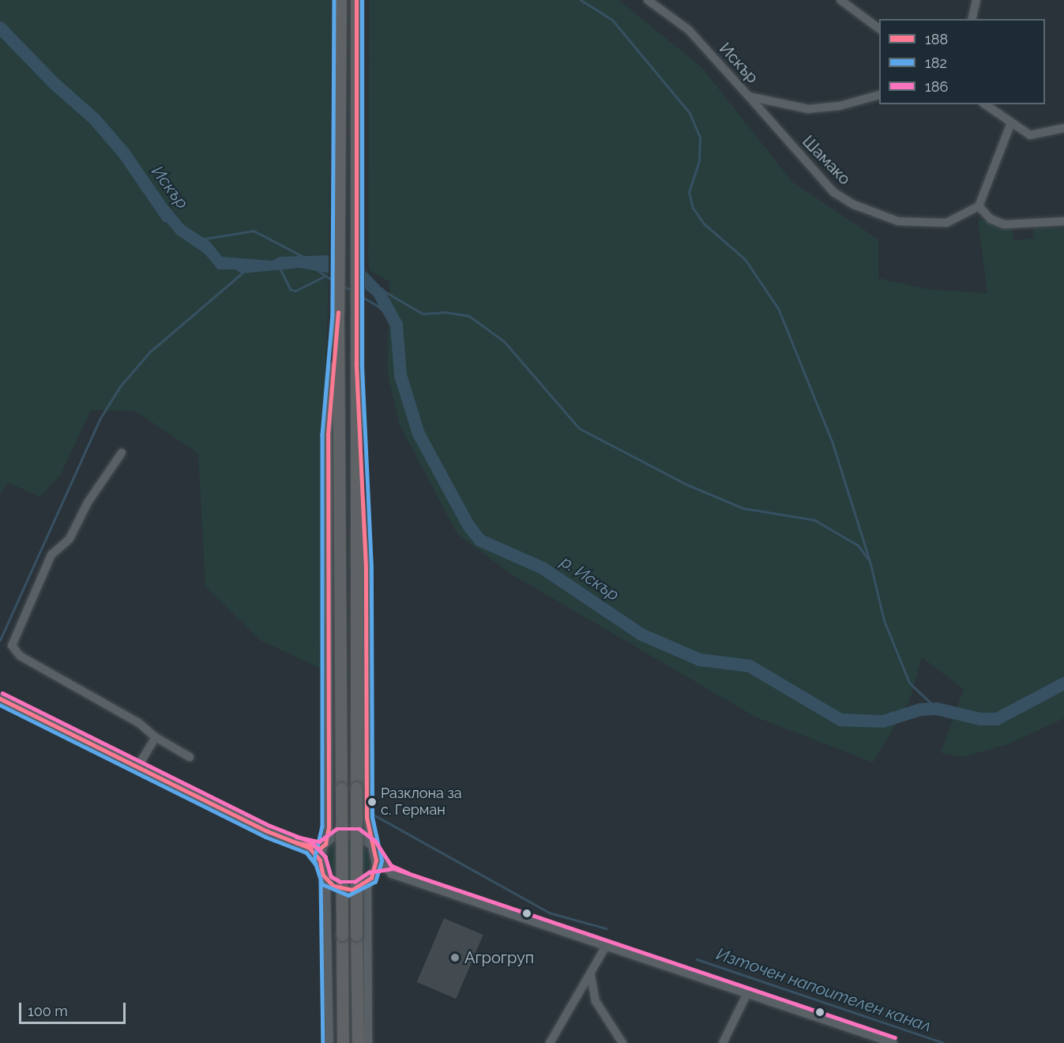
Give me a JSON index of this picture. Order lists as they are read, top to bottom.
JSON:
{
  "streets": {
    "street": ["Искър", "Шамако"]
  },
  "crossings": [
    ["Искър", "Шамако"]
  ],
  "water": ["Искър", "р. Искър", "Източен напоителен канал"],
  "places": ["Разклона за с. Герман", "Агрогруп"],
  "lines": ["transit line 188", "transit line 182", "transit line 186"],
  "legend": ["188", "182", "186"],
  "scale_bar": "100 m"
}
